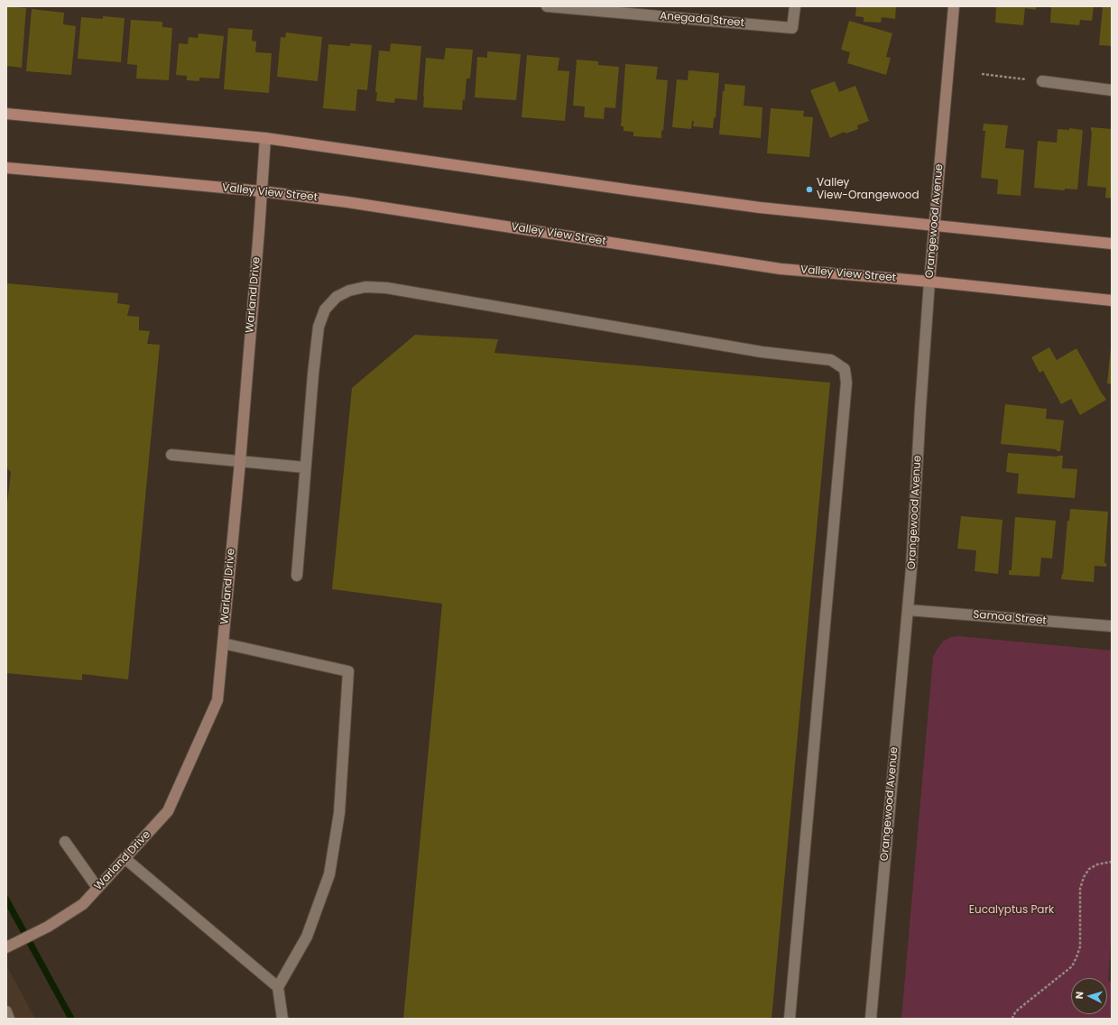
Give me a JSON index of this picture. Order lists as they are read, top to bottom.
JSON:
{
  "streets": {
    "main road": ["Valley View Street"],
    "street": [
      "Anegada Street",
      "Orangewood Avenue",
      "Warland Drive",
      "Samoa Street"
    ]
  },
  "crossings": [
    ["Valley View Street", "Orangewood Avenue"],
    ["Valley View Street", "Warland Drive"],
    ["Orangewood Avenue", "Samoa Street"]
  ],
  "parks": ["Eucalyptus Park"],
  "places": ["Valley View-Orangewood"],
  "north": "left"
}
